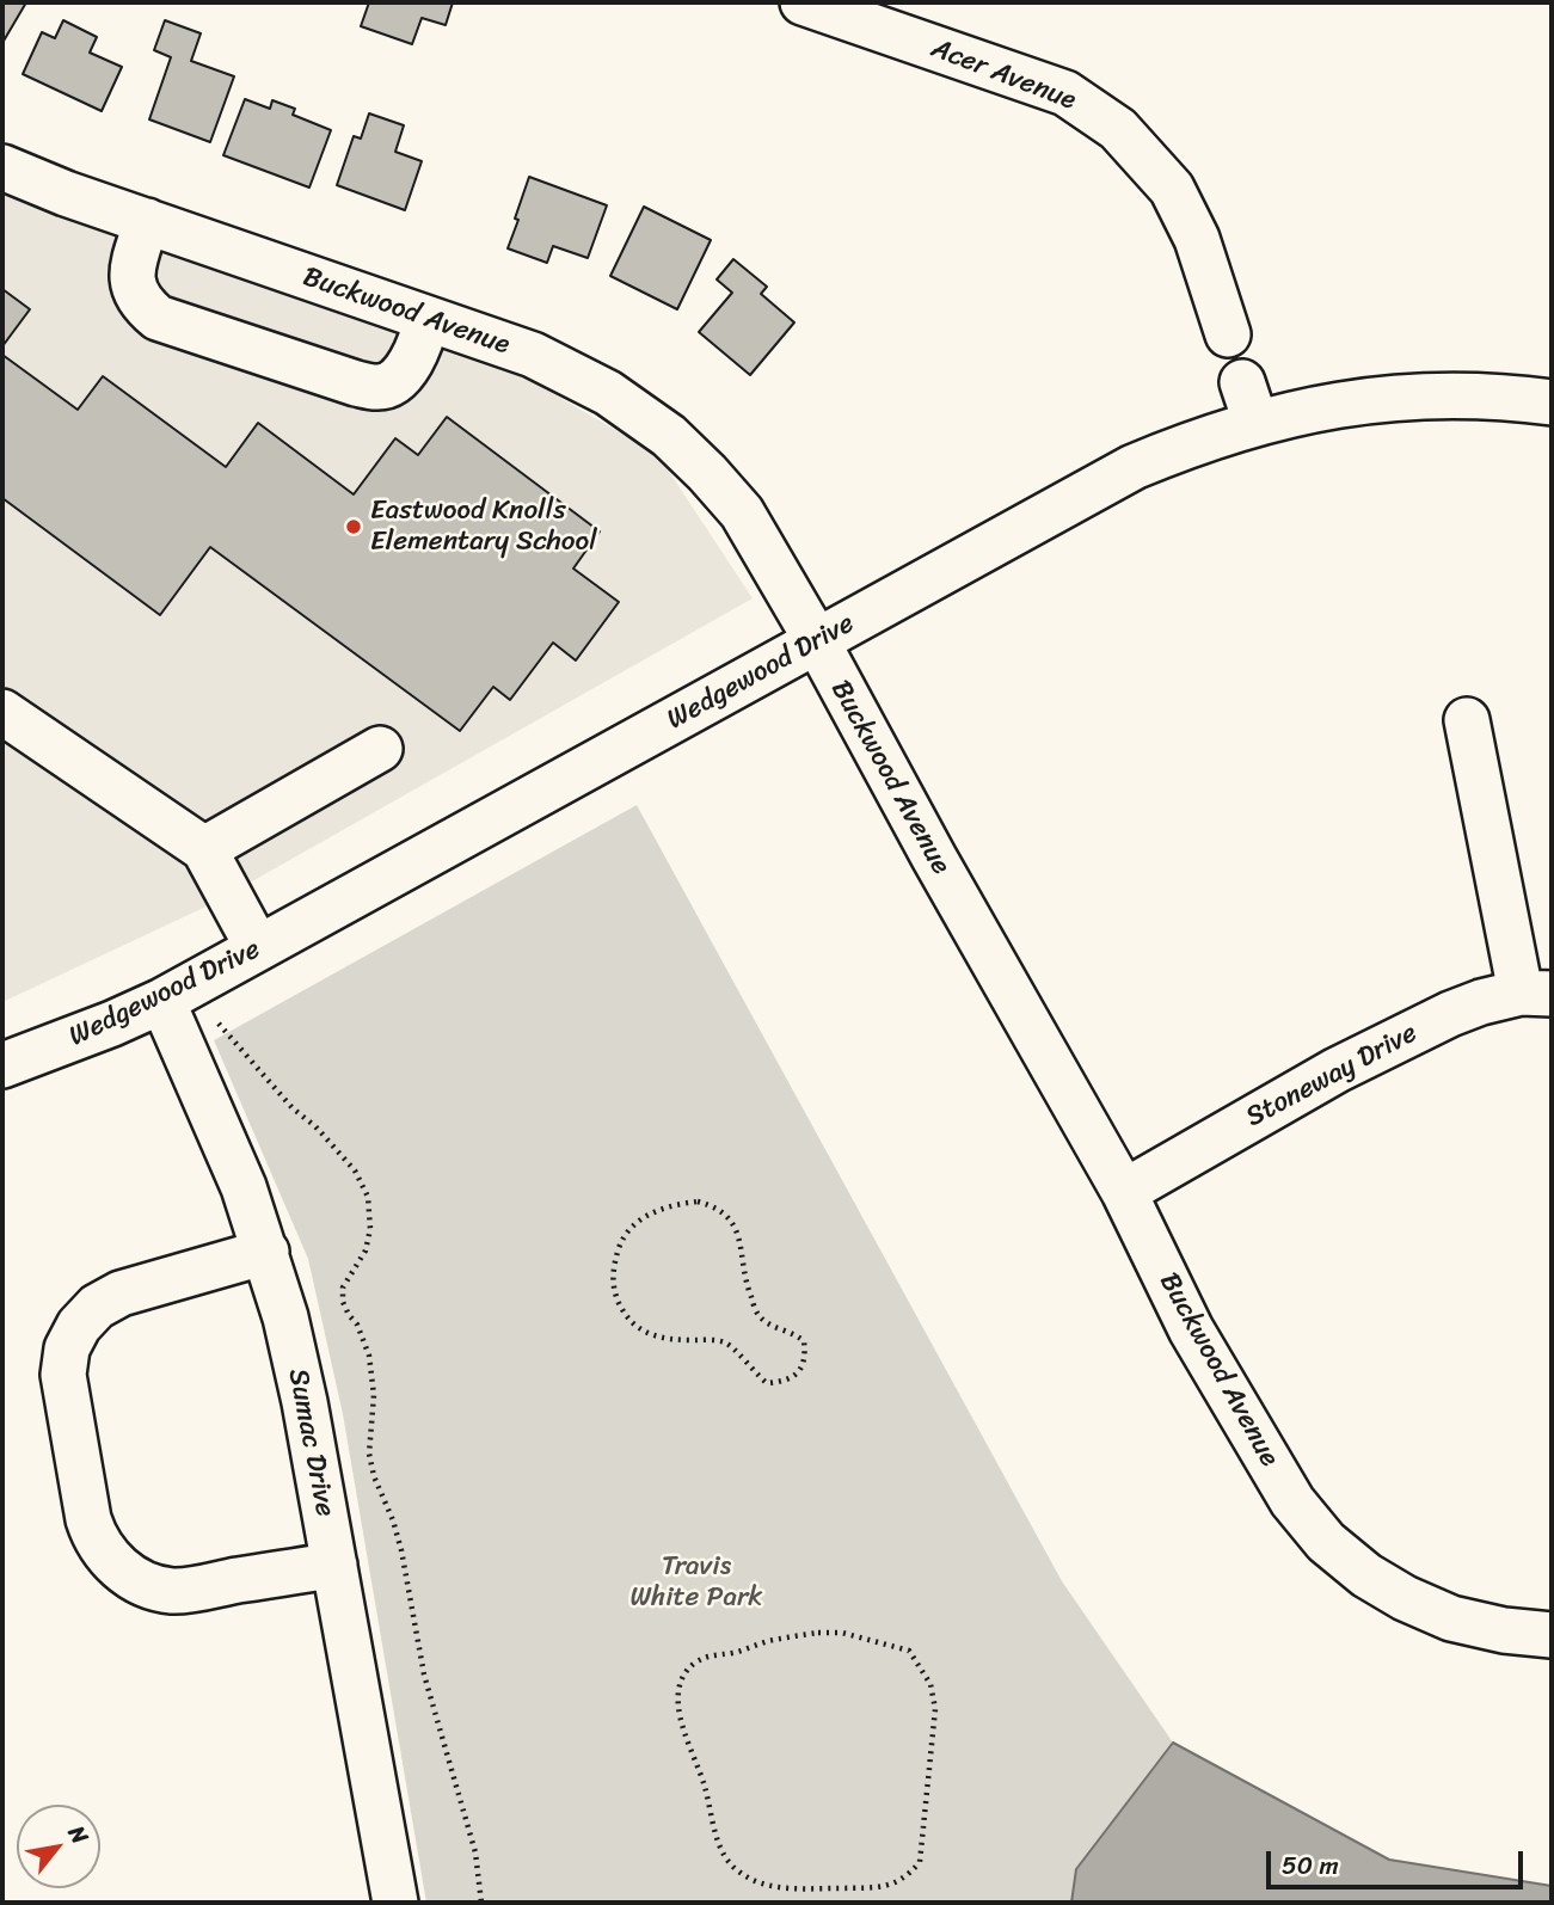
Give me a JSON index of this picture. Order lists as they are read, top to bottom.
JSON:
{
  "streets": {
    "street": [
      "Acer Avenue",
      "Buckwood Avenue",
      "Wedgewood Drive",
      "Stoneway Drive",
      "Sumac Drive"
    ]
  },
  "crossings": [
    ["Buckwood Avenue", "Wedgewood Drive"],
    ["Buckwood Avenue", "Stoneway Drive"],
    ["Wedgewood Drive", "Sumac Drive"]
  ],
  "parks": ["Travis White Park"],
  "places": ["Eastwood Knolls Elementary School"],
  "scale_bar": "50 m",
  "north": "top right"
}
